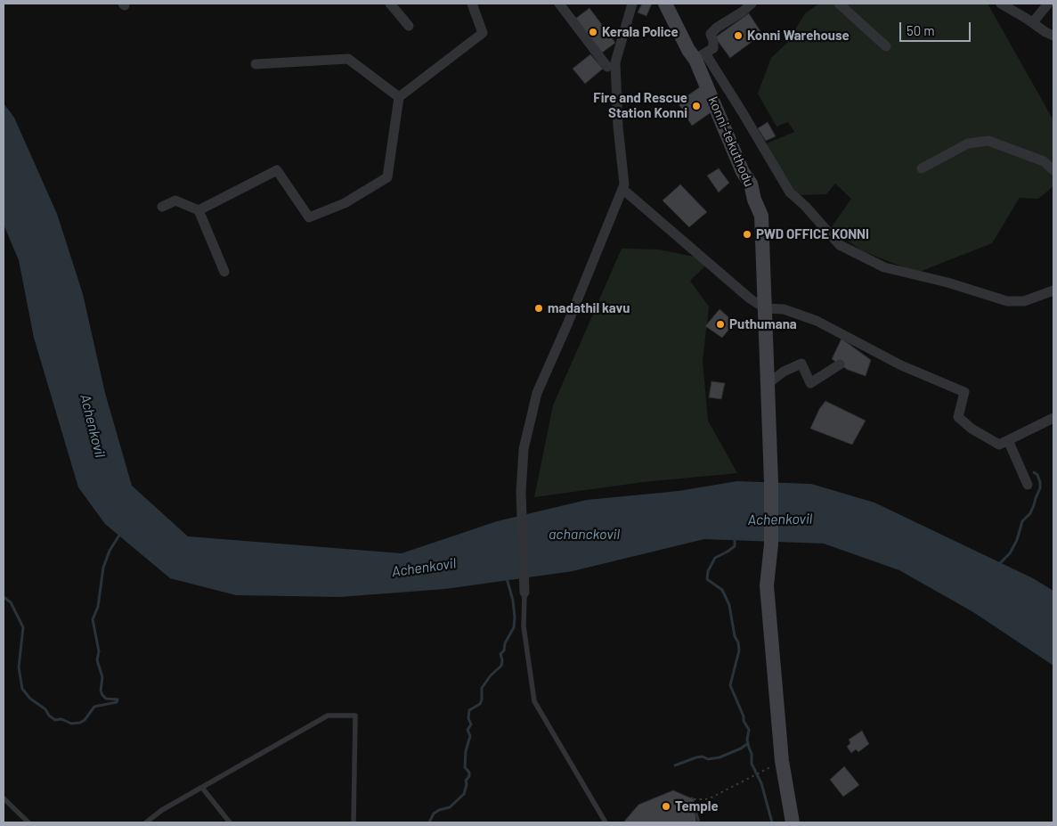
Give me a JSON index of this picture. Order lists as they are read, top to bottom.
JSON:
{
  "streets": {
    "main road": ["konni-tekuthodu"]
  },
  "water": ["Achenkovil", "achanckovil"],
  "places": [
    "Kerala Police",
    "Konni Warehouse",
    "Fire and Rescue Station Konni",
    "PWD OFFICE KONNI",
    "madathil kavu",
    "Puthumana",
    "Temple"
  ],
  "scale_bar": "50 m"
}
